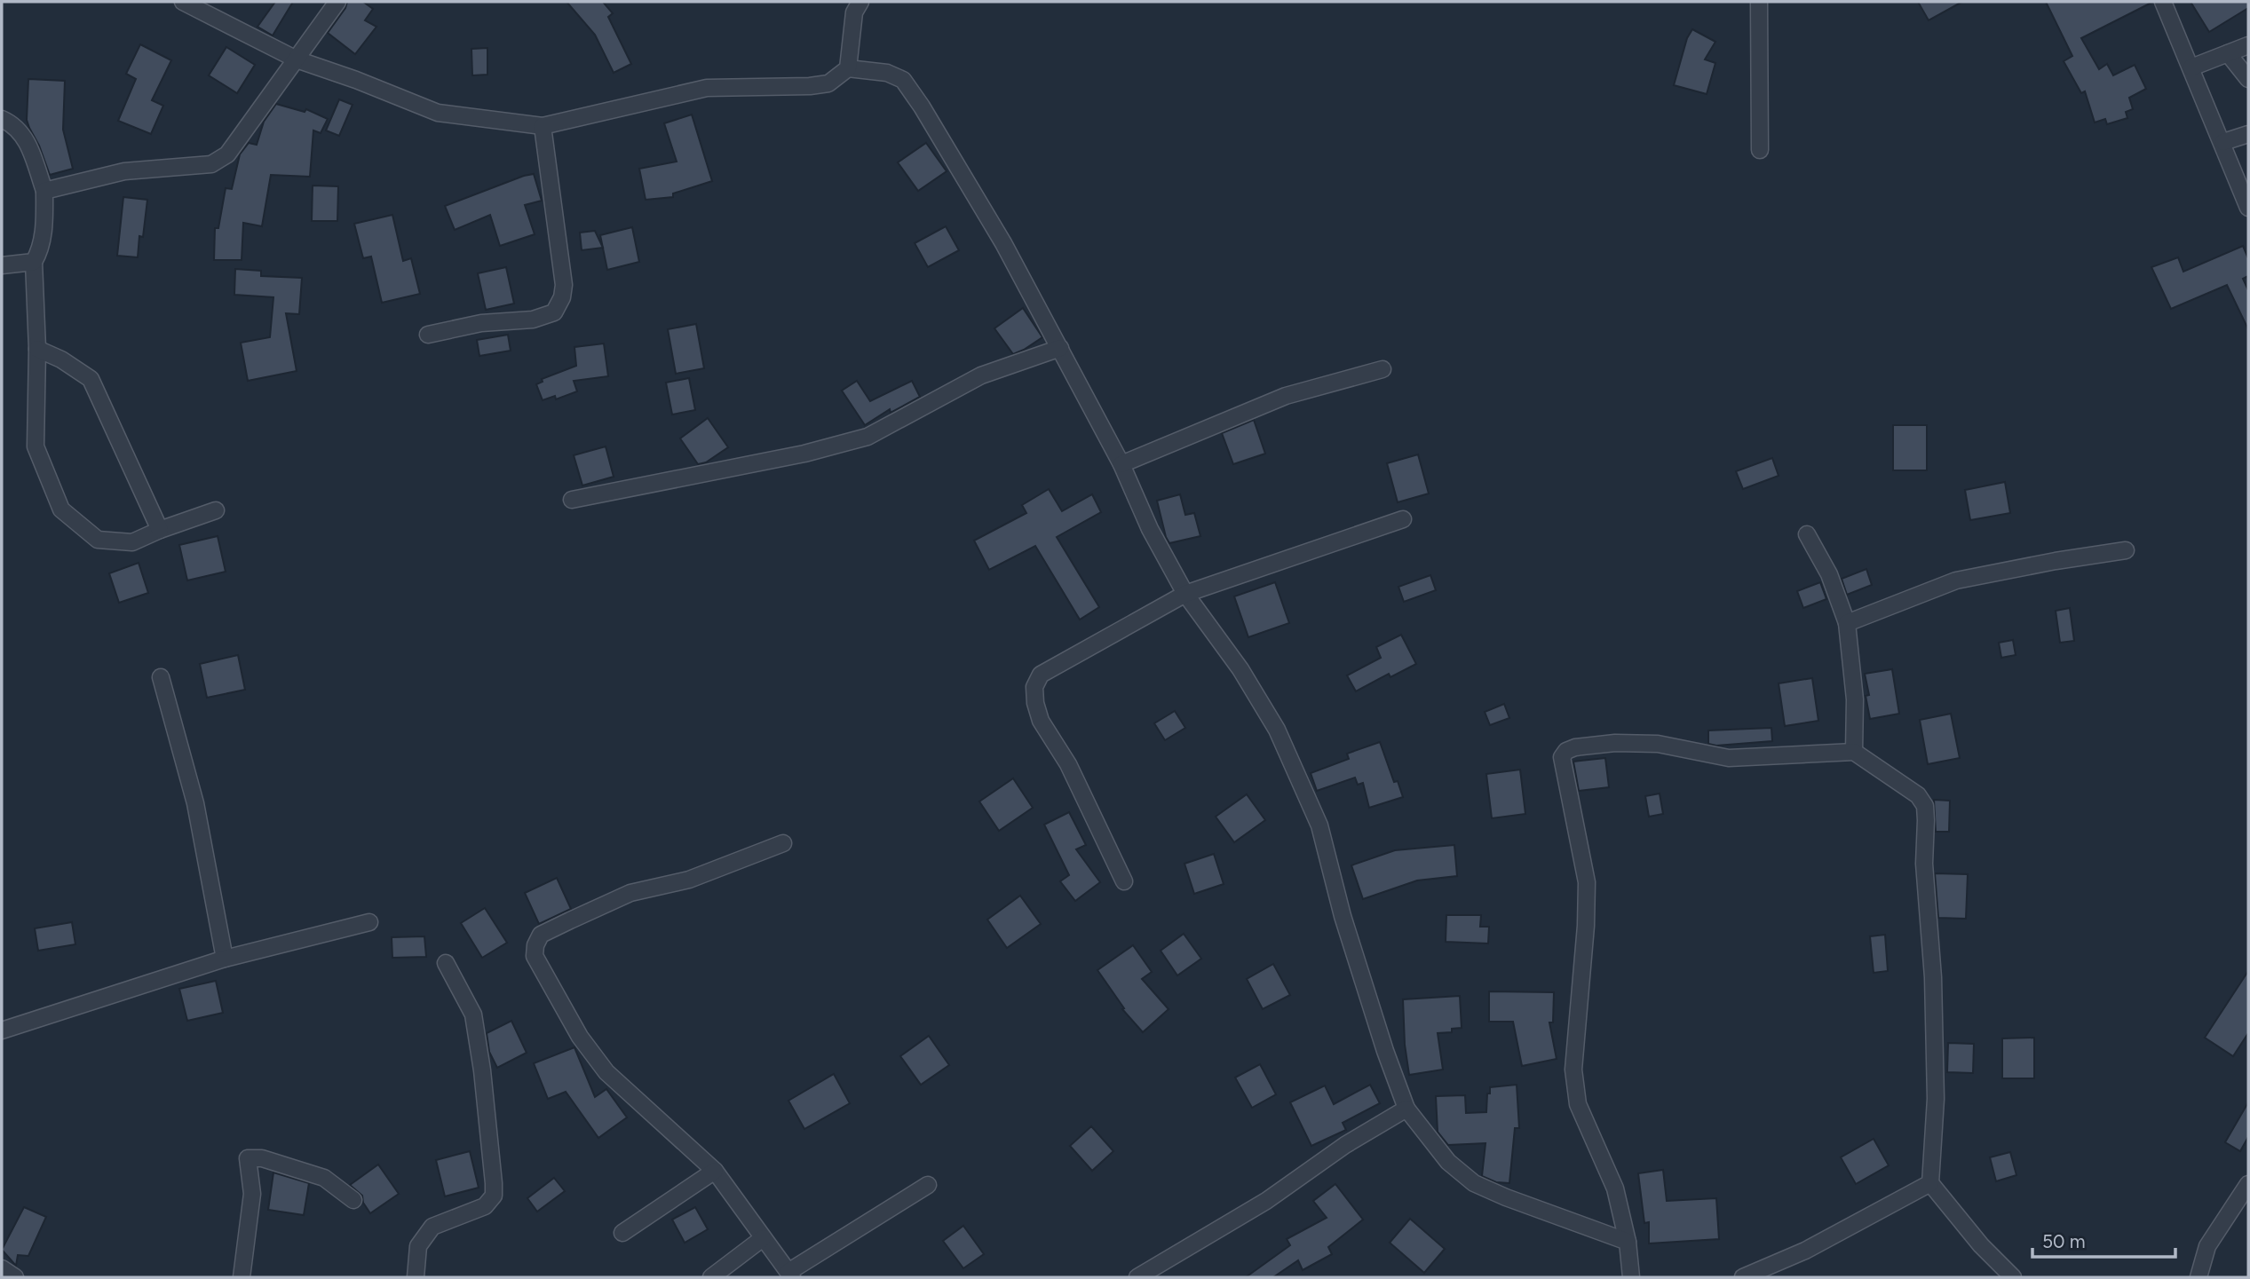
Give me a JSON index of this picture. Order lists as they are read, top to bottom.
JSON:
{
  "scale_bar": "50 m"
}
